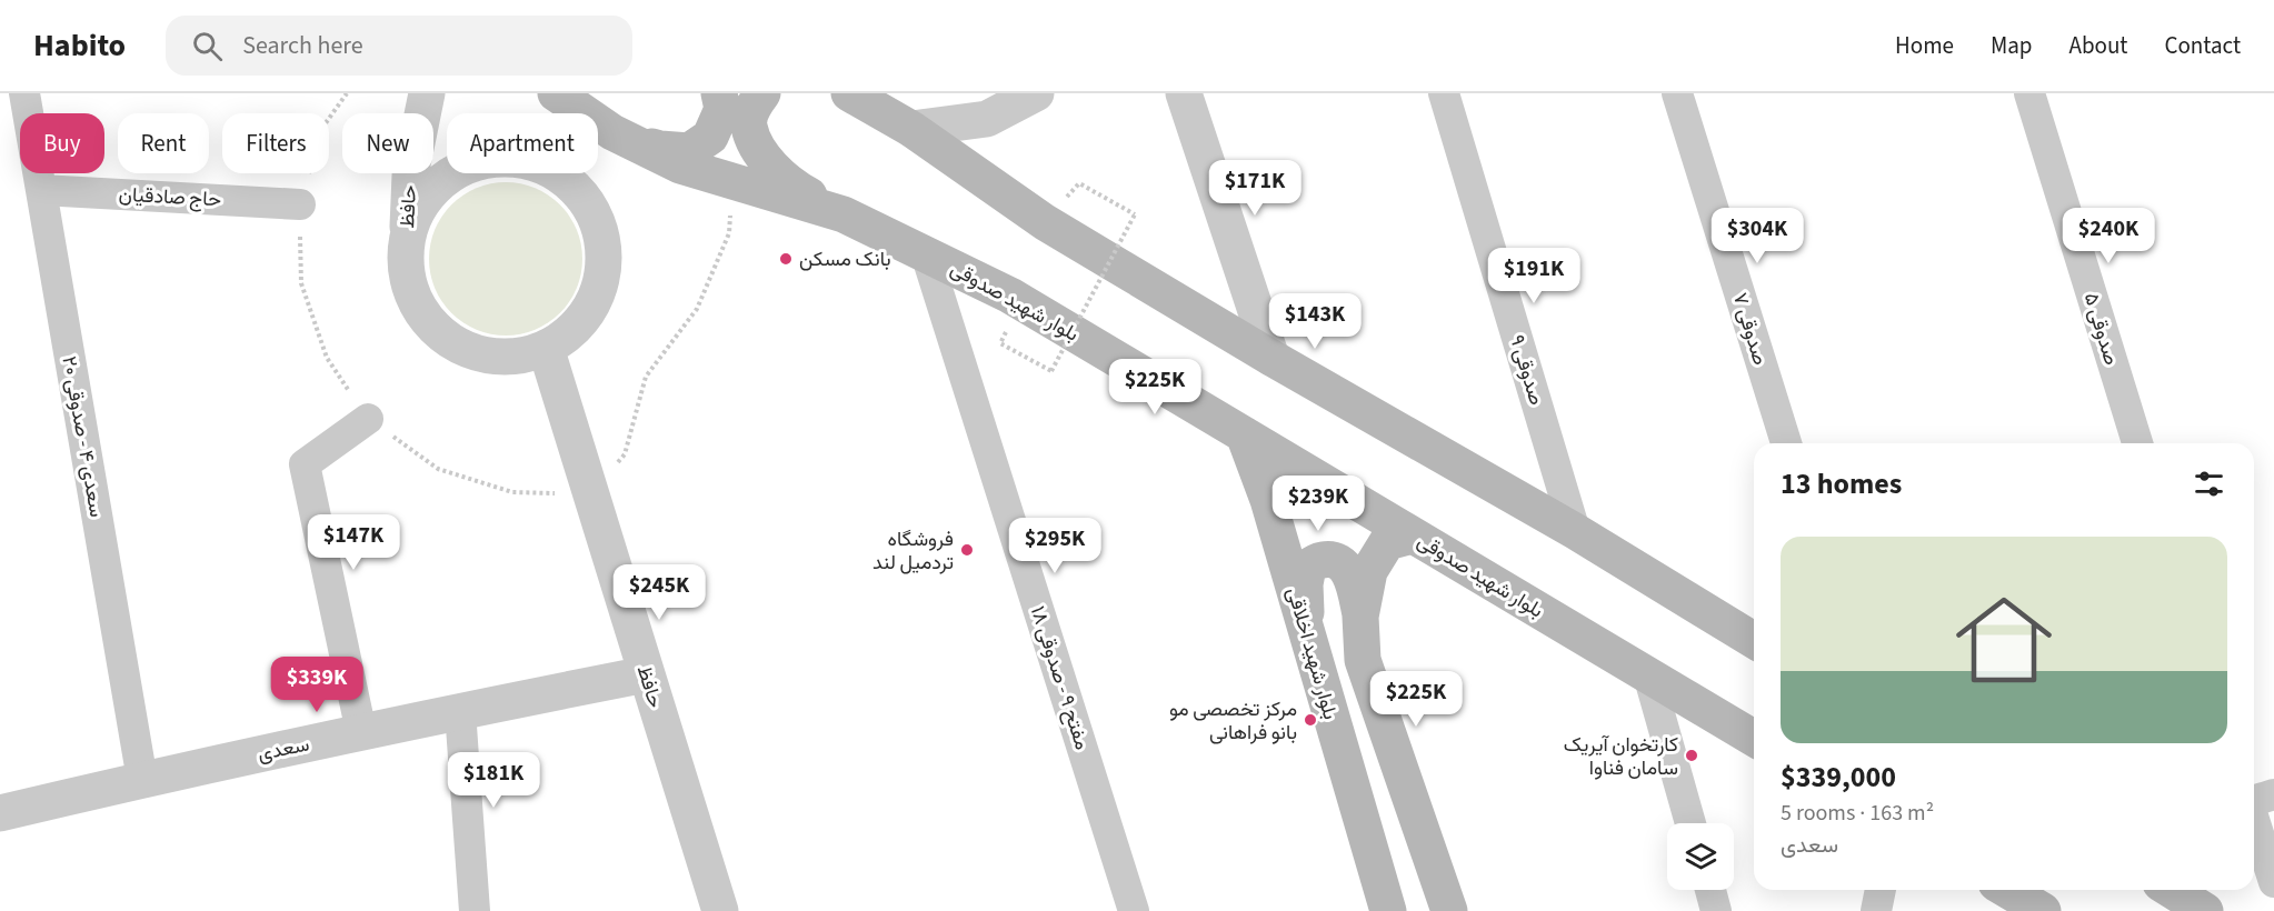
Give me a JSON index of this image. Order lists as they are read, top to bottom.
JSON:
{
  "streets": {
    "main road": ["بلوار شهید صدوقی", "بلوار شهید اخلاقی"],
    "street": [
      "حاج صادقیان",
      "حافظ",
      "صدوقی ۷",
      "صدوقی ۵",
      "صدوقی ۹",
      "سعدی ۴ - صدوقی ۲۰",
      "مفتح ۹ - صدوقی ۱۸",
      "سعدی"
    ]
  },
  "crossings": [
    ["حاج صادقیان", "سعدی ۴ - صدوقی ۲۰"],
    ["حافظ", "سعدی"],
    ["بلوار شهید صدوقی", "بلوار شهید اخلاقی"],
    ["بلوار شهید صدوقی", "مفتح ۹ - صدوقی ۱۸"],
    ["سعدی ۴ - صدوقی ۲۰", "سعدی"]
  ],
  "places": [
    "بانک مسکن",
    "فروشگاه تردمیل لند",
    "مرکز تخصصی مو بانو فراهانی",
    "کارتخوان آیریک سامان فناوا"
  ],
  "page": {
    "header": "Habito",
    "search": "Search here",
    "nav": [
      "Home",
      "Map",
      "About",
      "Contact"
    ],
    "chip": [
      "Buy",
      "Rent",
      "Filters",
      "New",
      "Apartment"
    ],
    "price": [
      "$171K",
      "$304K",
      "$240K",
      "$191K",
      "$143K",
      "$225K",
      "$239K",
      "$147K",
      "$295K",
      "$245K",
      "$339K",
      "$225K",
      "$181K"
    ],
    "heading": "13 homes",
    "list": [
      {
        "name": "$339,000",
        "note": "5 rooms · 163 m² · سعدی"
      }
    ]
  }
}
